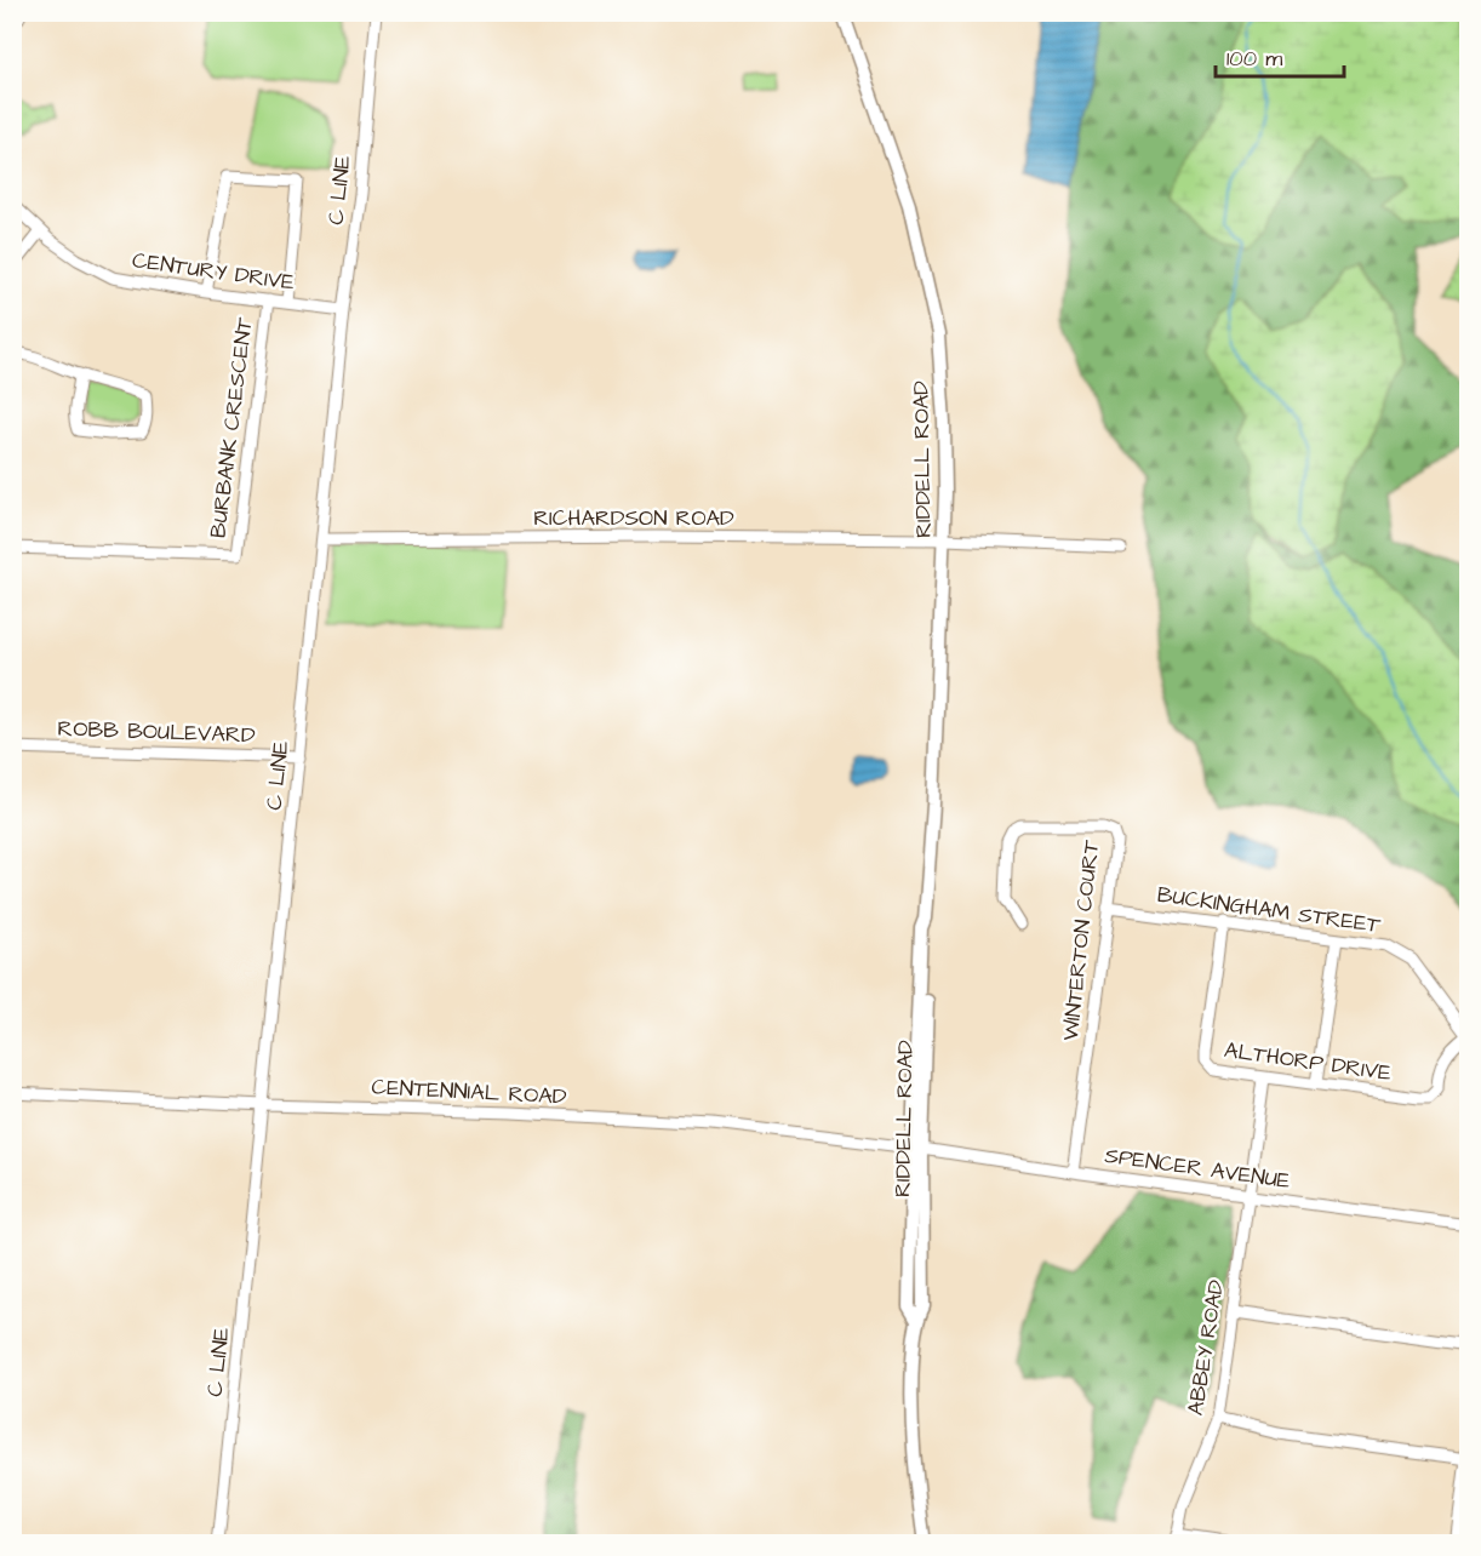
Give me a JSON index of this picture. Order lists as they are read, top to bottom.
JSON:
{
  "streets": {
    "main road": ["RIDDELL ROAD"],
    "street": [
      "C LINE",
      "CENTURY DRIVE",
      "BURBANK CRESCENT",
      "RICHARDSON ROAD",
      "ROBB BOULEVARD",
      "BUCKINGHAM STREET",
      "WINTERTON COURT",
      "ALTHORP DRIVE",
      "CENTENNIAL ROAD",
      "SPENCER AVENUE",
      "ABBEY ROAD"
    ]
  },
  "crossings": [
    ["C LINE", "CENTURY DRIVE"],
    ["C LINE", "RICHARDSON ROAD"],
    ["C LINE", "ROBB BOULEVARD"],
    ["C LINE", "CENTENNIAL ROAD"],
    ["CENTURY DRIVE", "BURBANK CRESCENT"],
    ["RIDDELL ROAD", "RICHARDSON ROAD"],
    ["RIDDELL ROAD", "CENTENNIAL ROAD"],
    ["RIDDELL ROAD", "SPENCER AVENUE"],
    ["BUCKINGHAM STREET", "WINTERTON COURT"],
    ["BUCKINGHAM STREET", "ALTHORP DRIVE"],
    ["WINTERTON COURT", "SPENCER AVENUE"],
    ["ALTHORP DRIVE", "ABBEY ROAD"],
    ["CENTENNIAL ROAD", "SPENCER AVENUE"],
    ["SPENCER AVENUE", "ABBEY ROAD"]
  ],
  "scale_bar": "100 m"
}
